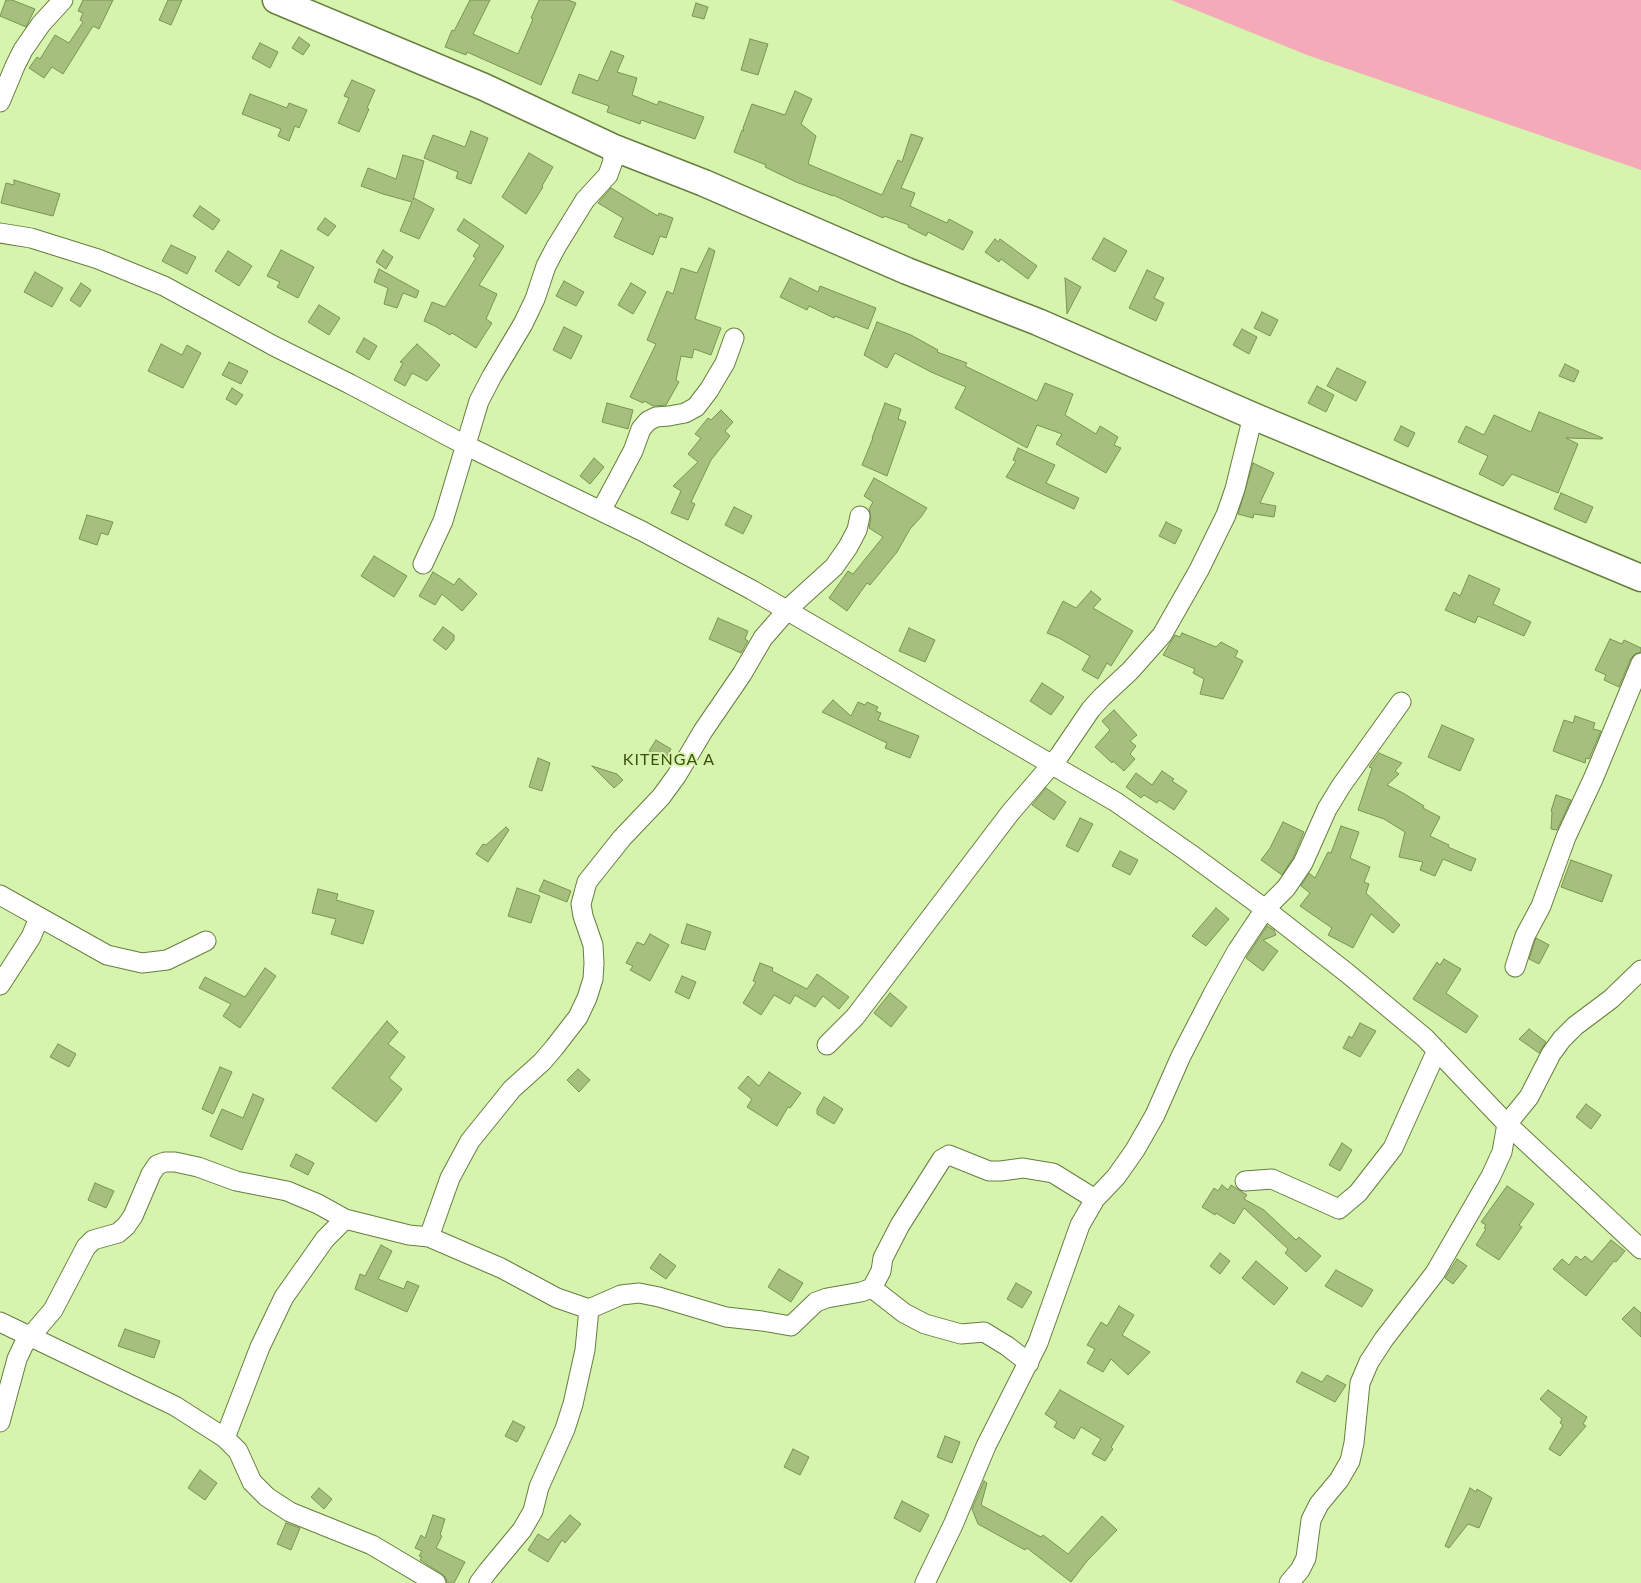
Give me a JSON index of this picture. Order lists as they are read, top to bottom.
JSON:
{
  "districts": ["KITENGA A"]
}
